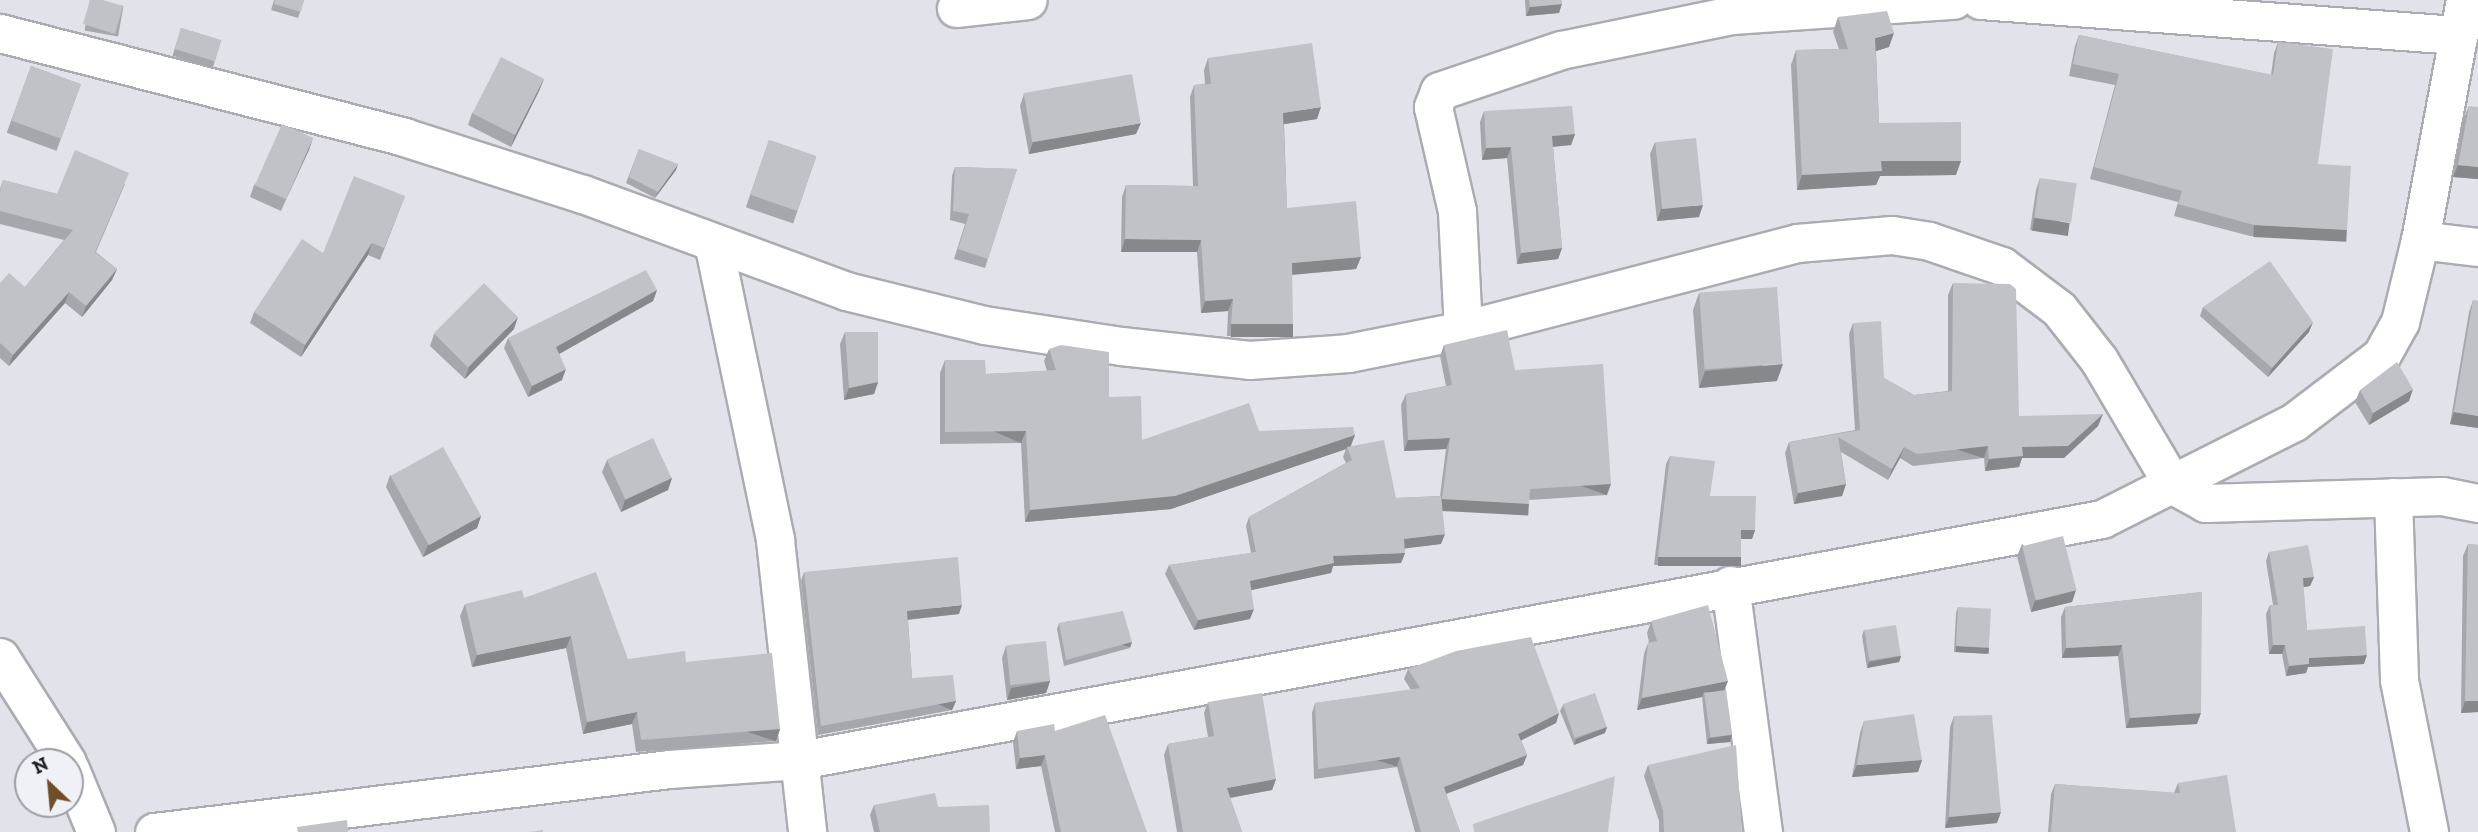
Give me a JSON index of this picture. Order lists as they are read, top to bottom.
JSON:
{
  "north": "top left"
}
